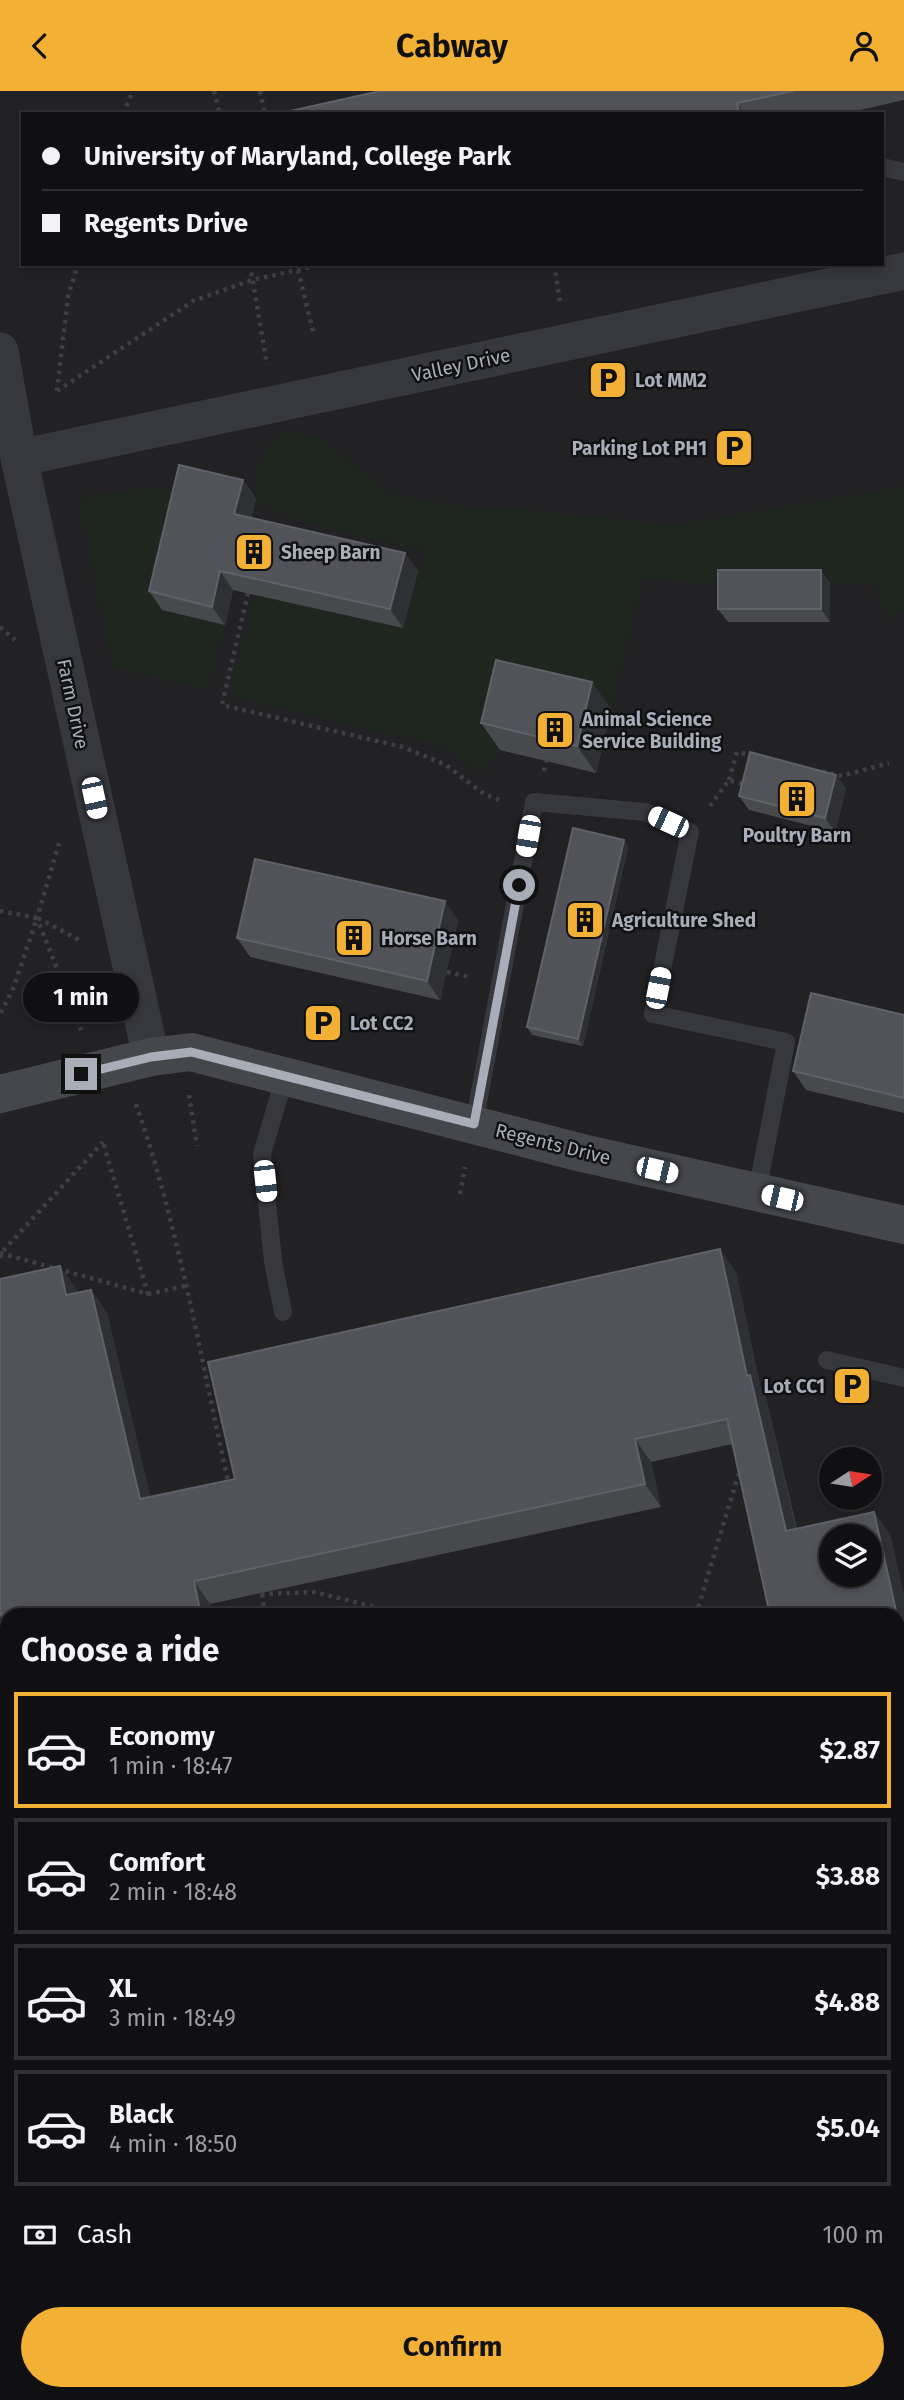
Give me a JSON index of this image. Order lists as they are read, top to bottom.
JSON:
{
  "streets": {
    "street": ["Valley Drive", "Farm Drive", "Regents Drive"]
  },
  "crossings": [
    ["Valley Drive", "Farm Drive"],
    ["Farm Drive", "Regents Drive"]
  ],
  "places": {
    "parking": [
      "Lot MM2",
      "Parking Lot PH1",
      "Lot CC2",
      "Lot CC1"
    ],
    "building": [
      "Sheep Barn",
      "Animal Science Service Building",
      "Poultry Barn",
      "Agriculture Shed",
      "Horse Barn"
    ]
  },
  "north": "right",
  "page": {
    "header": "Cabway",
    "banner": ["University of Maryland, College Park", "Regents Drive"],
    "bubble": "1 min",
    "heading": "Choose a ride",
    "list": [
      {
        "name": "Economy",
        "note": "1 min · 18:47",
        "value": "$2.87"
      },
      {
        "name": "Comfort",
        "note": "2 min · 18:48",
        "value": "$3.88"
      },
      {
        "name": "XL",
        "note": "3 min · 18:49",
        "value": "$4.88"
      },
      {
        "name": "Black",
        "note": "4 min · 18:50",
        "value": "$5.04"
      }
    ],
    "pay": ["Cash", "100 m"],
    "buttons": "Confirm"
  }
}
